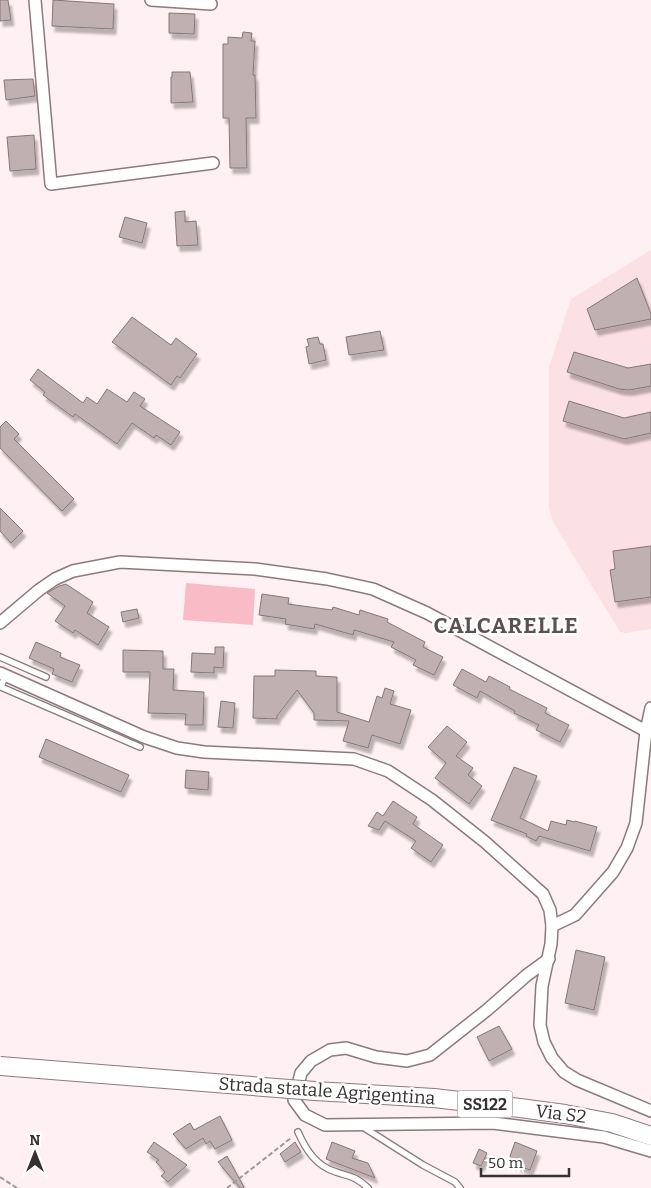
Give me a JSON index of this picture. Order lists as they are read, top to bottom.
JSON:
{
  "streets": {
    "main road": ["Strada statale Agrigentina", "SS122"],
    "street": ["Via S2"]
  },
  "districts": ["CALCARELLE"],
  "scale_bar": "50 m",
  "north": "top"
}
